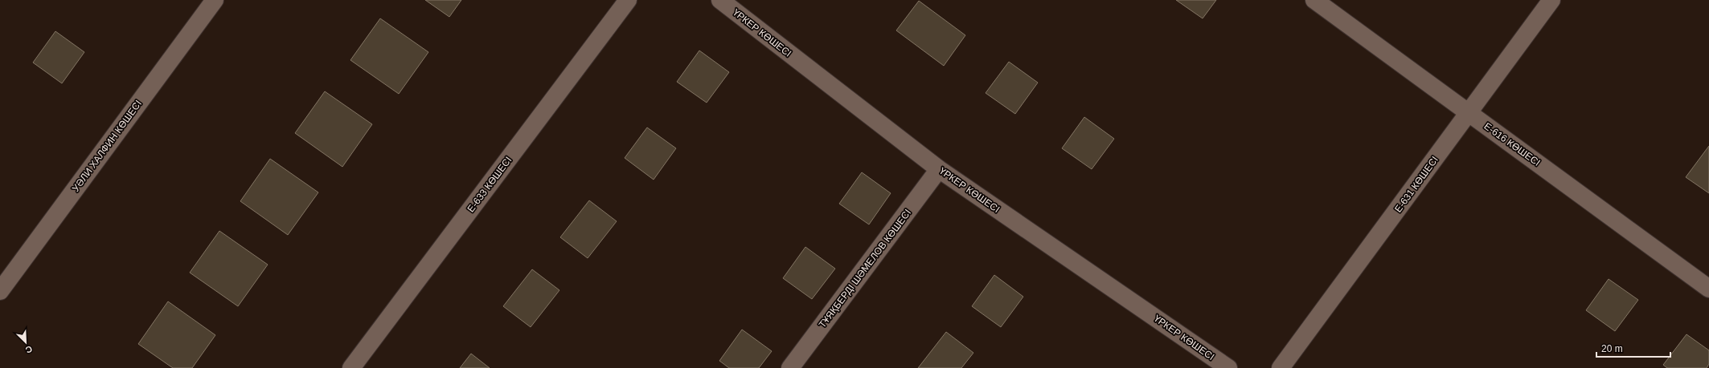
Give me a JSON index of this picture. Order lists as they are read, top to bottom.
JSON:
{
  "streets": {
    "street": [
      "ҮРКЕР КӨШЕСІ",
      "Е-616 КӨШЕСІ",
      "УӘЛИ ХАЛФИН КӨШЕСІ",
      "Е-633 КӨШЕСІ",
      "Е-631 КӨШЕСІ",
      "ТҰЯҚБЕРДІ ШӘМЕЛОВ КӨШЕСІ"
    ]
  },
  "crossings": [
    ["ҮРКЕР КӨШЕСІ", "ТҰЯҚБЕРДІ ШӘМЕЛОВ КӨШЕСІ"],
    ["Е-616 КӨШЕСІ", "Е-631 КӨШЕСІ"]
  ],
  "scale_bar": "20 m",
  "north": "bottom right"
}
